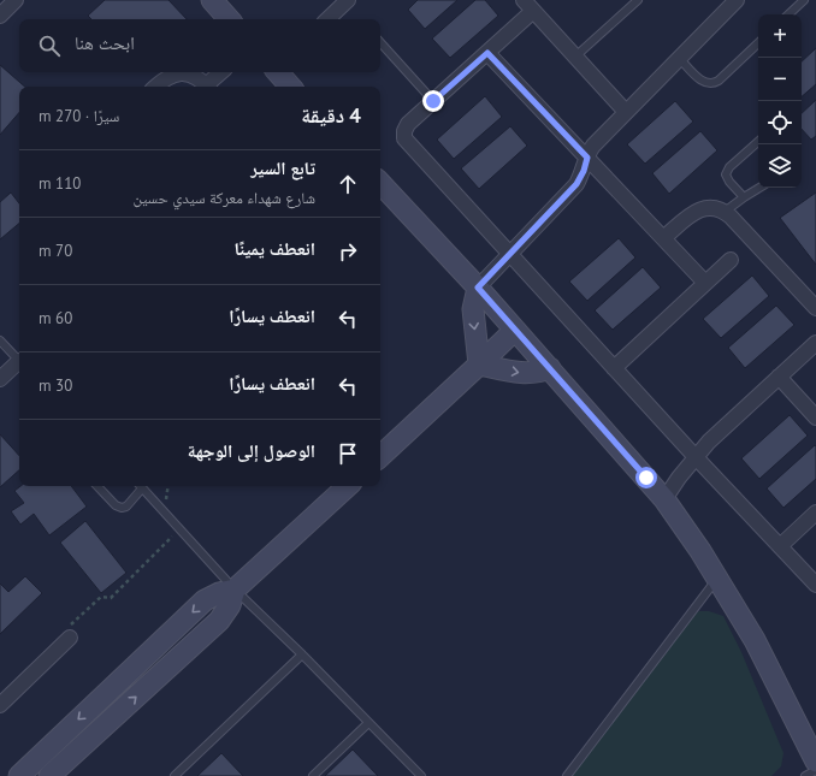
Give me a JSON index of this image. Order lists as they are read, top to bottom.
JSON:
{
  "page": {
    "map_buttons": ["+", "−"],
    "search": "ابحث هنا",
    "heading": ["4 دقيقة", "سيرًا · 270 m"],
    "list": [
      ["تابع السير", "شارع شهداء معركة سيدي حسين", "110 m"],
      ["انعطف يمينًا", "70 m"],
      ["انعطف يسارًا", "60 m"],
      ["انعطف يسارًا", "30 m"],
      "الوصول إلى الوجهة"
    ]
  }
}
